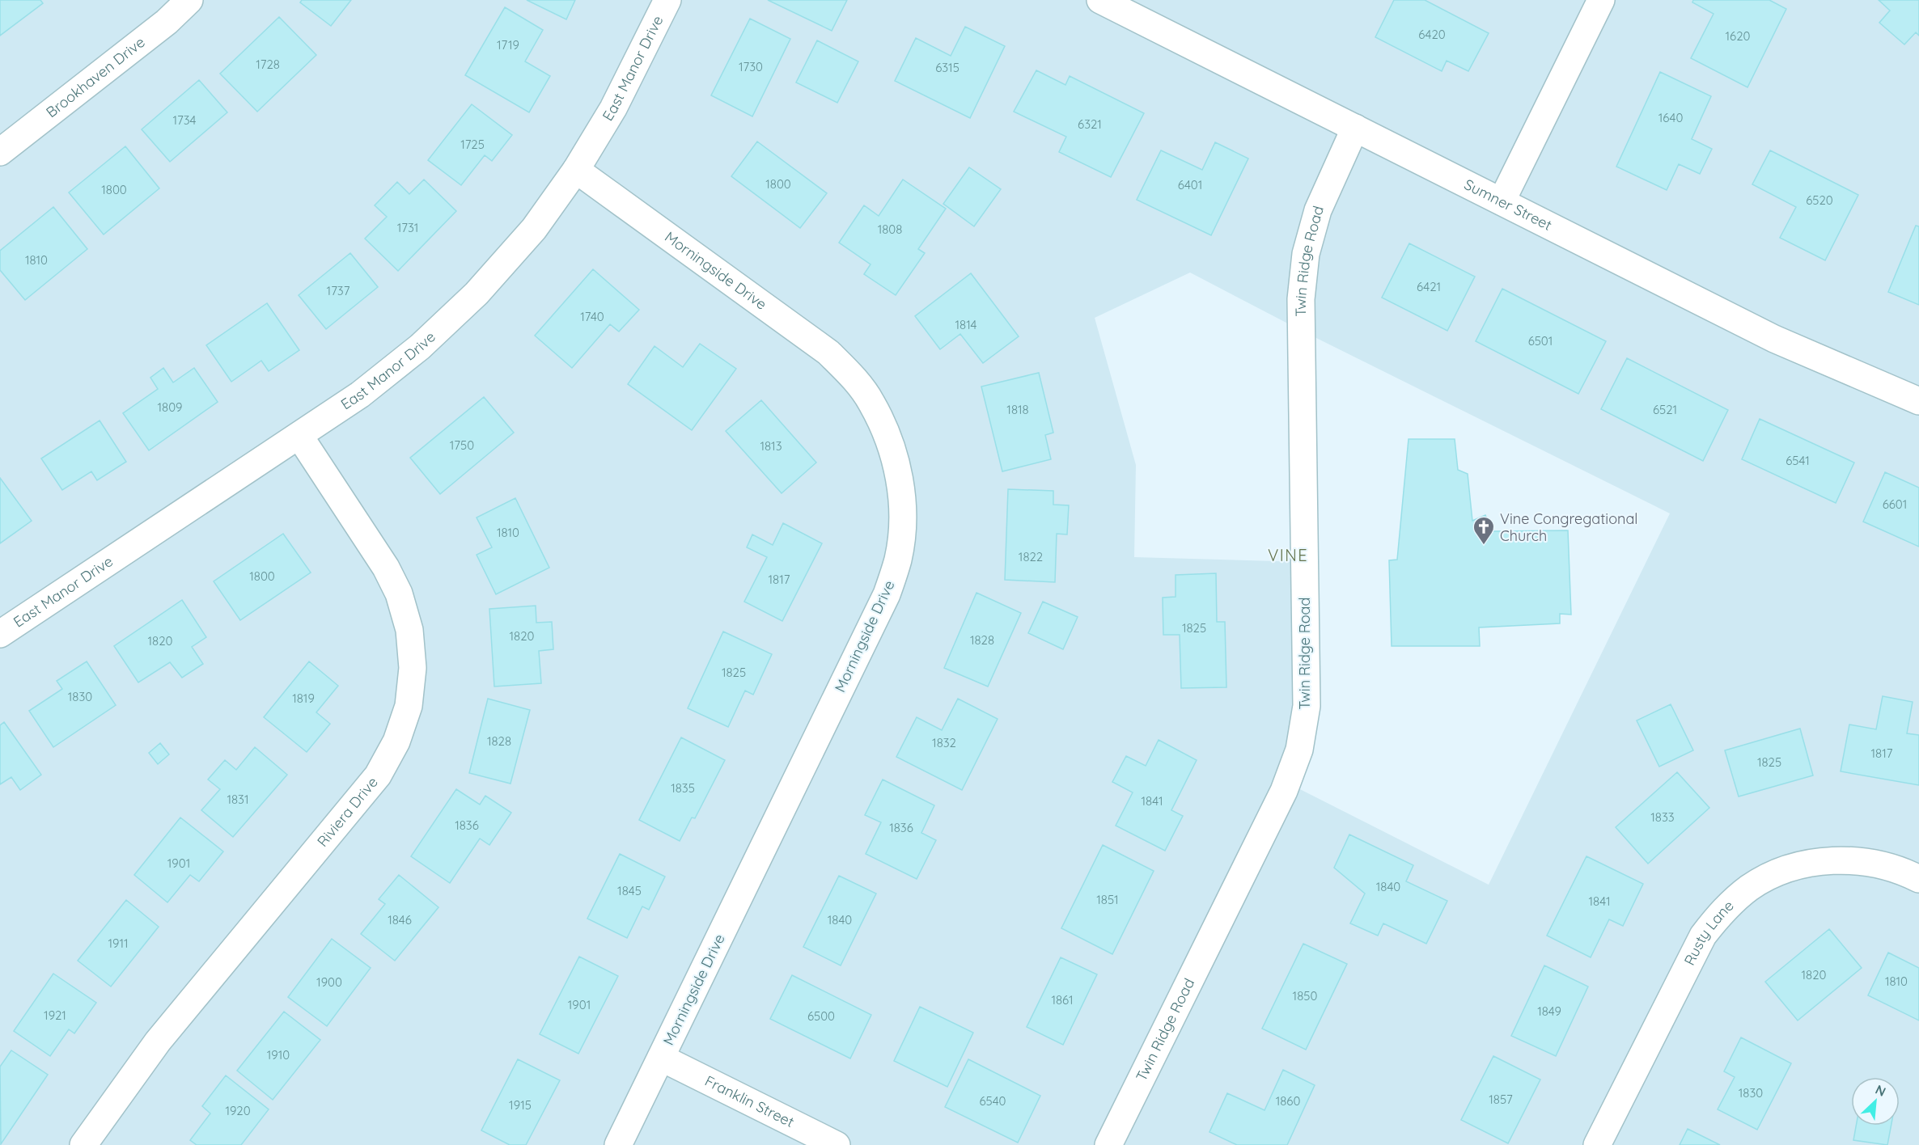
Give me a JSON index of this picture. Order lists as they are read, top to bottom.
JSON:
{
  "streets": {
    "street": [
      "East Manor Drive",
      "Brookhaven Drive",
      "Sumner Street",
      "Twin Ridge Road",
      "Morningside Drive",
      "Riviera Drive",
      "Rusty Lane",
      "Franklin Street"
    ]
  },
  "crossings": [
    ["East Manor Drive", "Morningside Drive"],
    ["East Manor Drive", "Riviera Drive"],
    ["Sumner Street", "Twin Ridge Road"],
    ["Morningside Drive", "Franklin Street"]
  ],
  "districts": ["VINE"],
  "places": {
    "church": ["Vine Congregational Church"]
  },
  "house_numbers": [
    "6420",
    "1620",
    "1719",
    "1728",
    "1730",
    "6315",
    "1640",
    "1734",
    "6321",
    "1725",
    "1800",
    "6401",
    "1800",
    "6520",
    "1731",
    "1808",
    "1810",
    "6421",
    "1737",
    "1740",
    "1814",
    "6501",
    "1809",
    "1818",
    "6521",
    "1750",
    "1813",
    "6541",
    "6601",
    "1810",
    "1822",
    "1800",
    "1817",
    "1825",
    "1820",
    "1828",
    "1820",
    "1825",
    "1830",
    "1819",
    "1828",
    "1832",
    "1817",
    "1825",
    "1835",
    "1831",
    "1841",
    "1833",
    "1836",
    "1836",
    "1901",
    "1840",
    "1845",
    "1851",
    "1841",
    "1846",
    "1840",
    "1911",
    "1820",
    "1810",
    "1900",
    "1850",
    "1861",
    "1901",
    "1849",
    "1921",
    "6500",
    "1910",
    "1830",
    "1857",
    "6540",
    "1860",
    "1915",
    "1920"
  ],
  "north": "top right"
}
